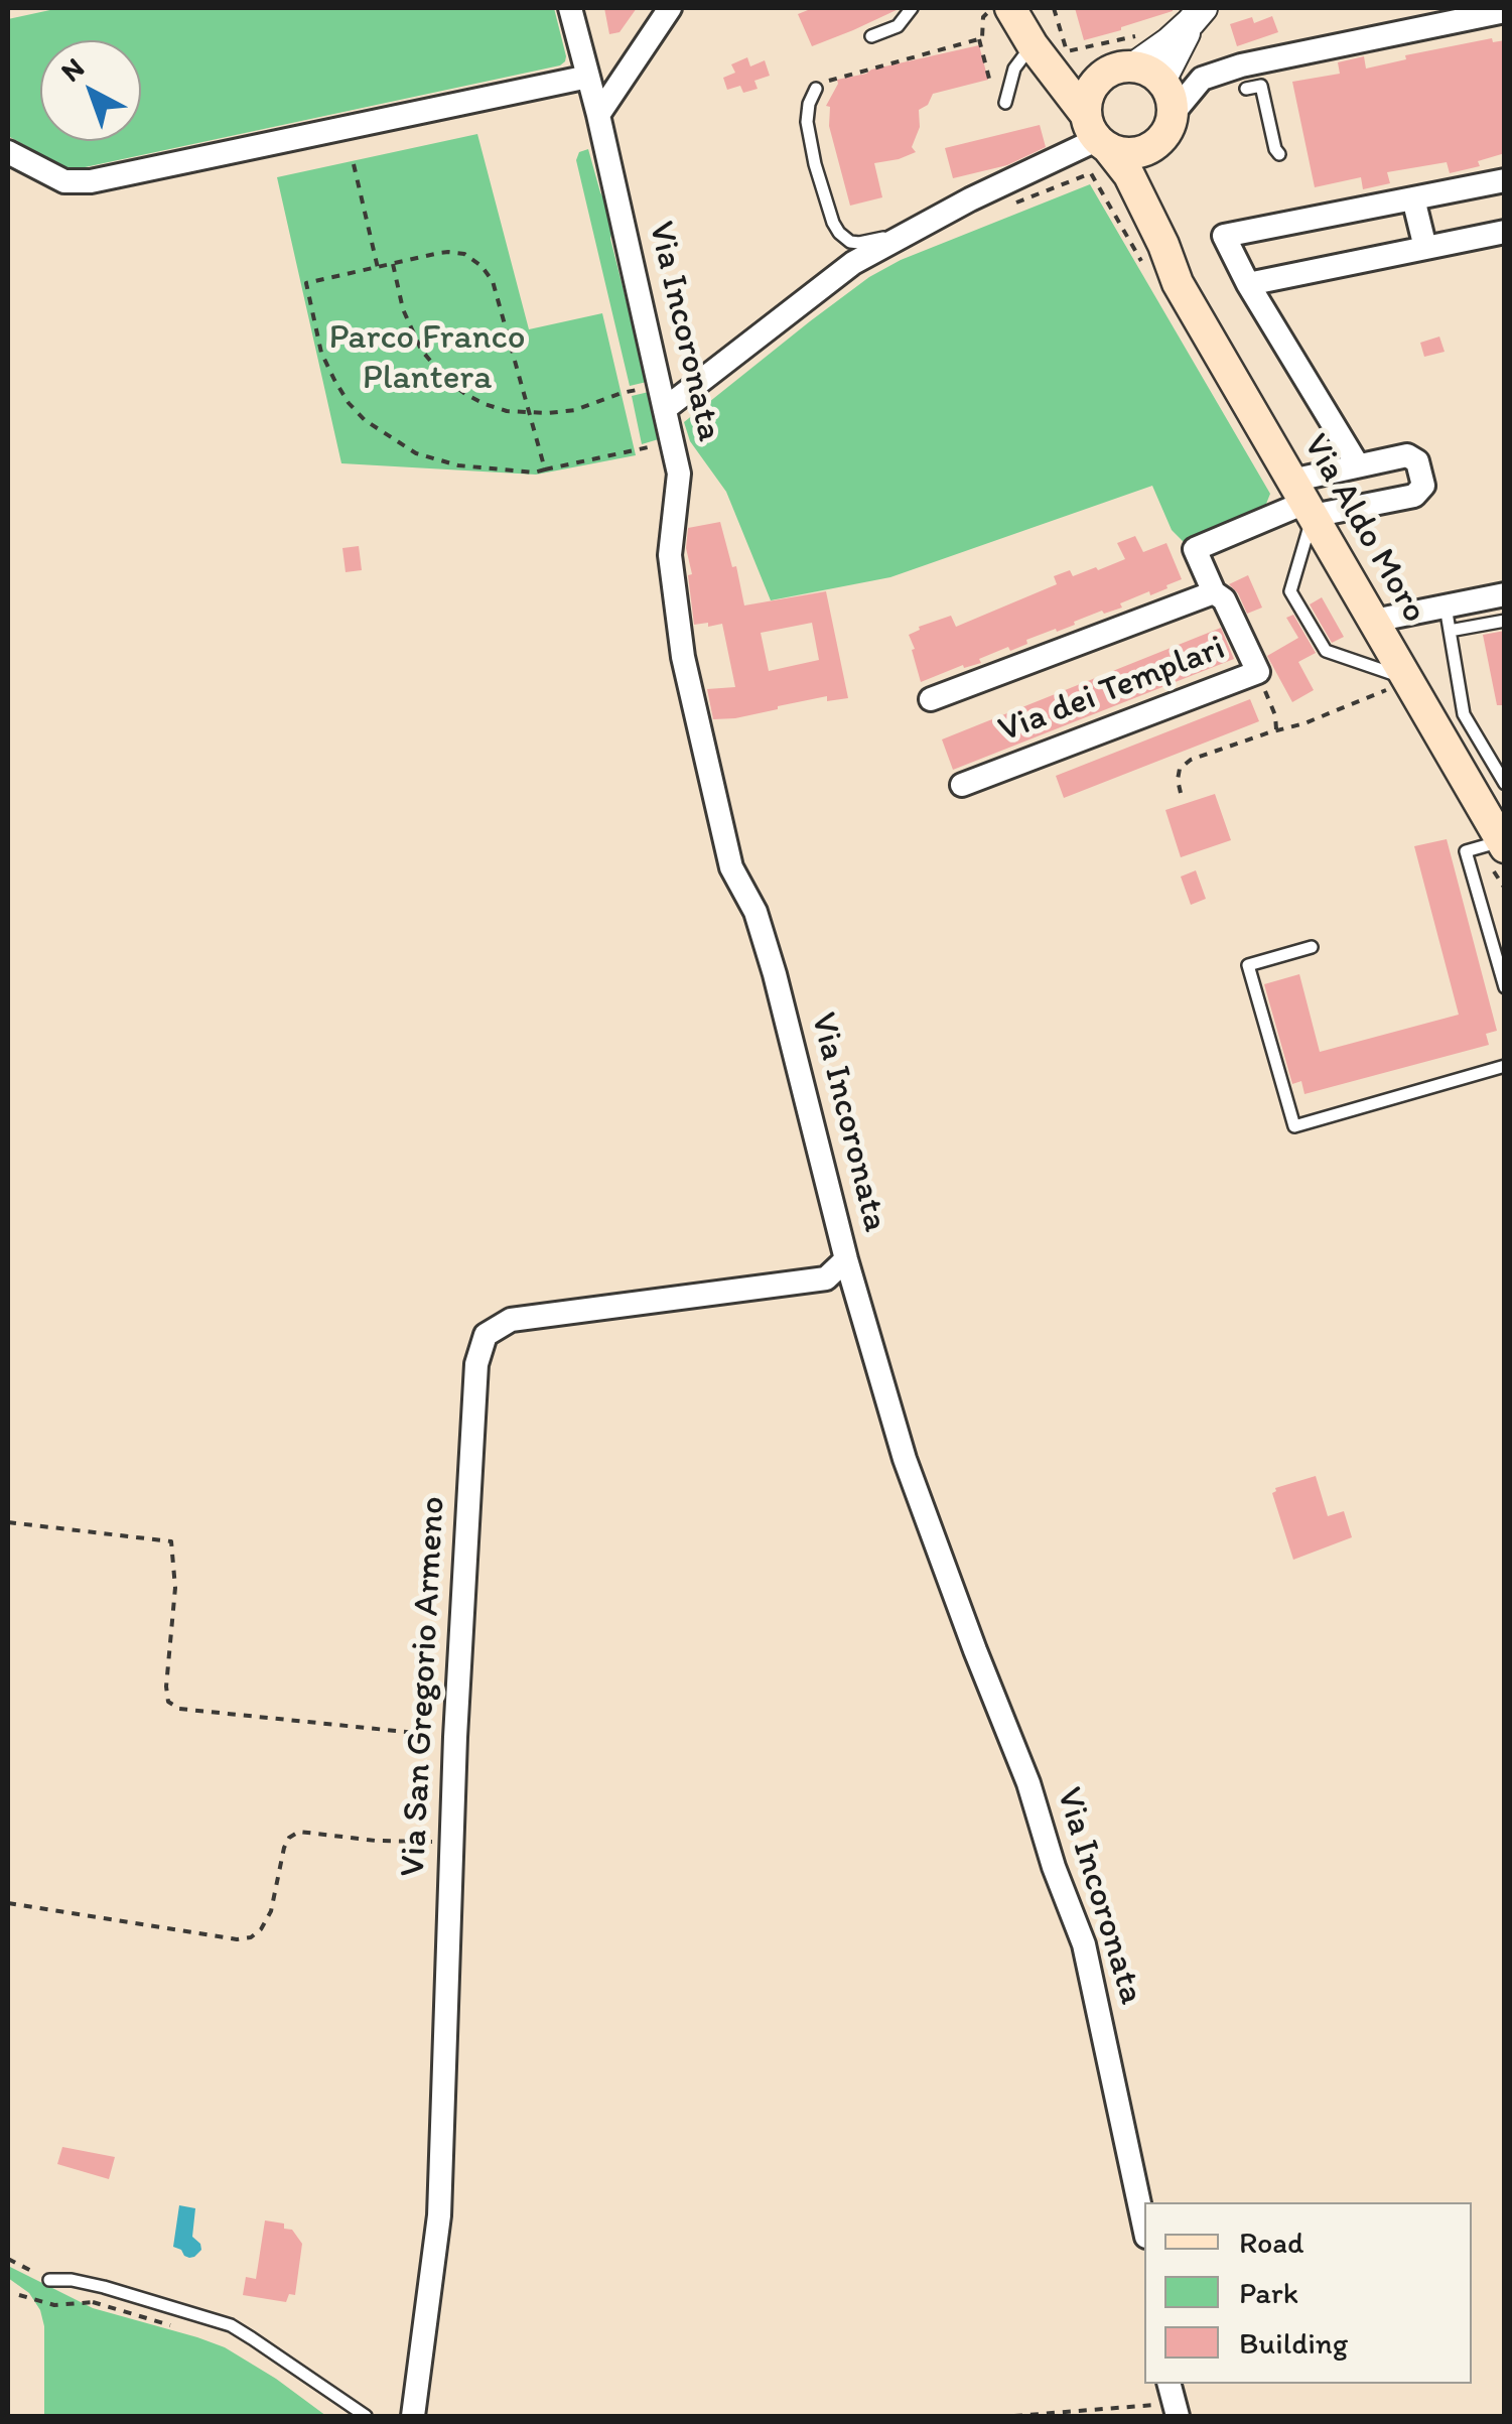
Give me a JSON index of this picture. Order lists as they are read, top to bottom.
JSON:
{
  "streets": {
    "main road": ["Via Aldo Moro"],
    "street": ["Via Incoronata", "Via dei Templari", "Via San Gregorio Armeno"]
  },
  "crossings": [
    ["Via Incoronata", "Via San Gregorio Armeno"],
    ["Via Aldo Moro", "Via dei Templari"]
  ],
  "parks": ["Parco Franco Plantera"],
  "legend": ["Road", "Park", "Building"],
  "north": "top left"
}
